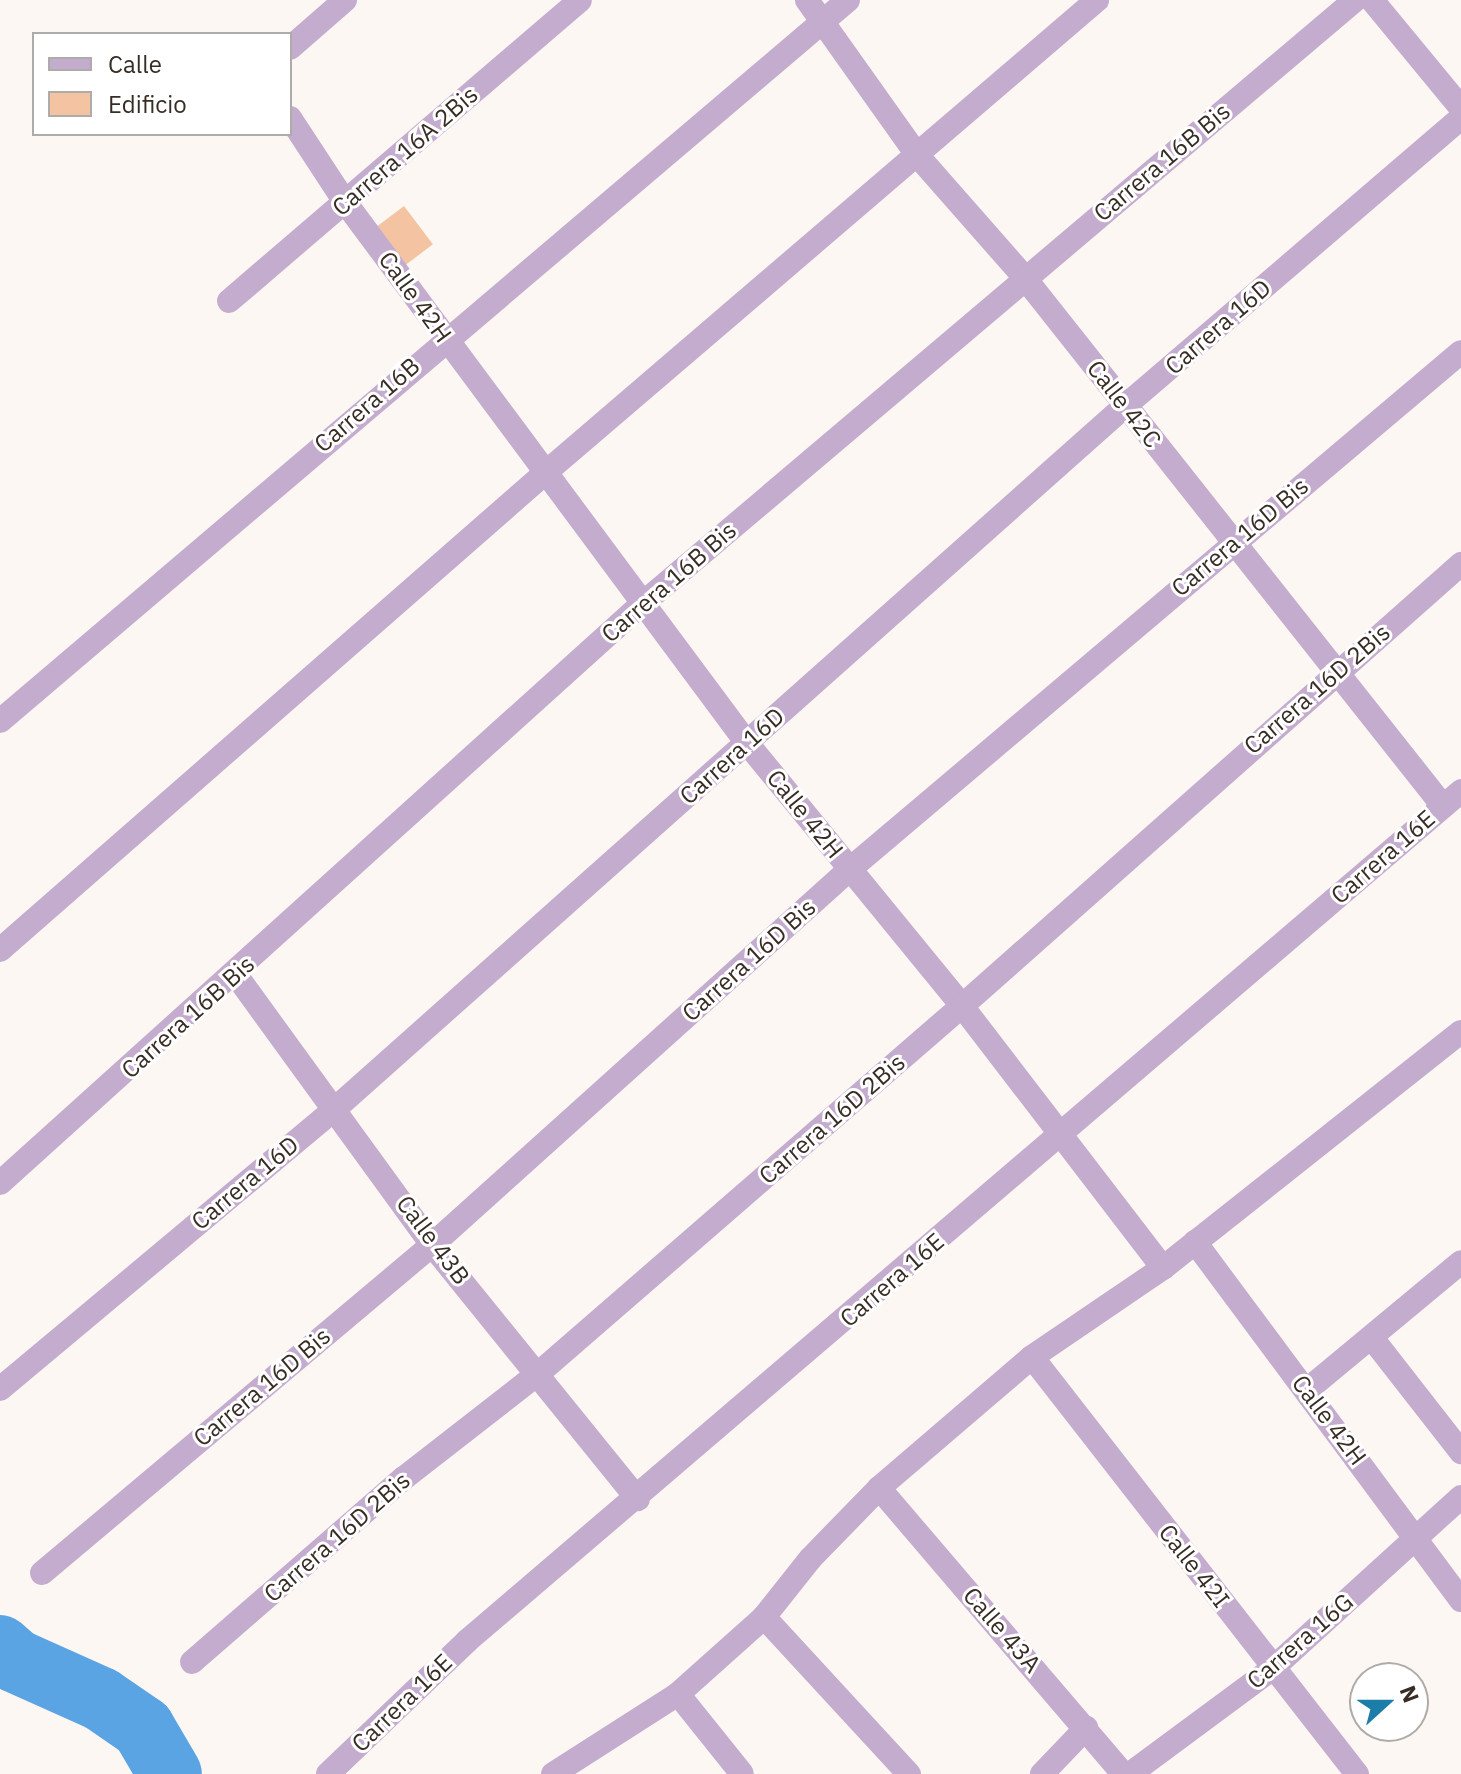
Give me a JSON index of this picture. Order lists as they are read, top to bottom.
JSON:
{
  "streets": {
    "street": [
      "Carrera 16A 2Bis",
      "Carrera 16B Bis",
      "Calle 42H",
      "Carrera 16D",
      "Calle 42C",
      "Carrera 16B",
      "Carrera 16D Bis",
      "Carrera 16D 2Bis",
      "Carrera 16E",
      "Calle 43B",
      "Calle 42I",
      "Calle 43A",
      "Carrera 16G"
    ]
  },
  "crossings": [
    ["Carrera 16A 2Bis", "Calle 42H"],
    ["Carrera 16B Bis", "Calle 42H"],
    ["Carrera 16B Bis", "Calle 42C"],
    ["Carrera 16B Bis", "Calle 43B"],
    ["Calle 42H", "Carrera 16D"],
    ["Calle 42H", "Carrera 16B"],
    ["Calle 42H", "Carrera 16D Bis"],
    ["Calle 42H", "Carrera 16D 2Bis"],
    ["Calle 42H", "Carrera 16E"],
    ["Calle 42H", "Carrera 16G"],
    ["Carrera 16D", "Calle 42C"],
    ["Carrera 16D", "Calle 43B"],
    ["Calle 42C", "Carrera 16B"],
    ["Calle 42C", "Carrera 16D Bis"],
    ["Calle 42C", "Carrera 16D 2Bis"],
    ["Calle 42C", "Carrera 16E"],
    ["Carrera 16D Bis", "Calle 43B"],
    ["Carrera 16D 2Bis", "Calle 43B"],
    ["Carrera 16E", "Calle 43B"],
    ["Calle 42I", "Carrera 16G"]
  ],
  "legend": ["Calle", "Edificio"],
  "north": "right"
}
